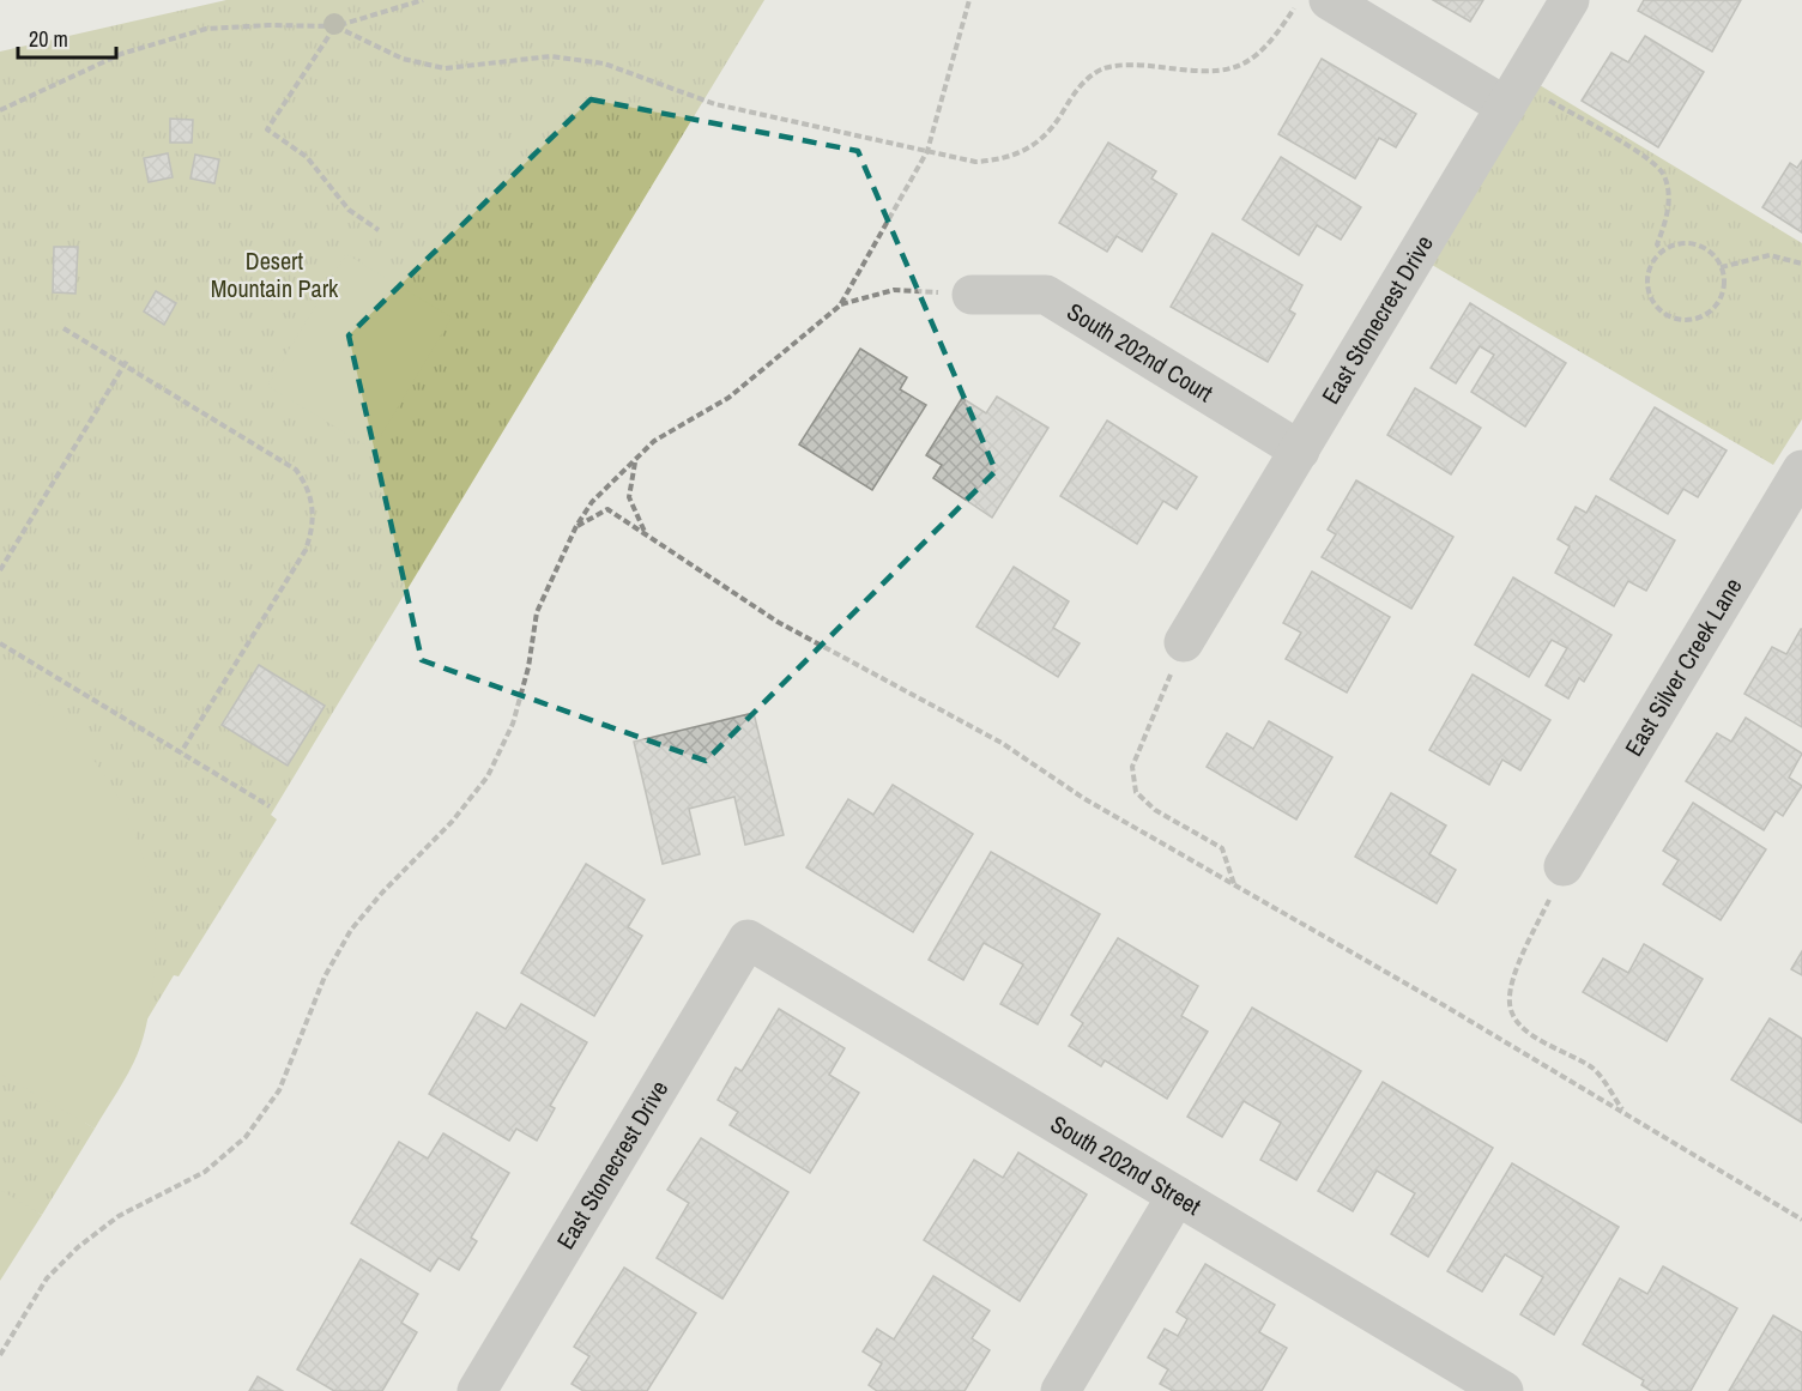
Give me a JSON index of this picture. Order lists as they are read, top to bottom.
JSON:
{
  "streets": {
    "street": [
      "East Stonecrest Drive",
      "South 202nd Court",
      "East Silver Creek Lane",
      "South 202nd Street"
    ]
  },
  "crossings": [
    ["East Stonecrest Drive", "South 202nd Court"],
    ["East Stonecrest Drive", "South 202nd Street"]
  ],
  "parks": ["Desert Mountain Park"],
  "scale_bar": "20 m"
}
